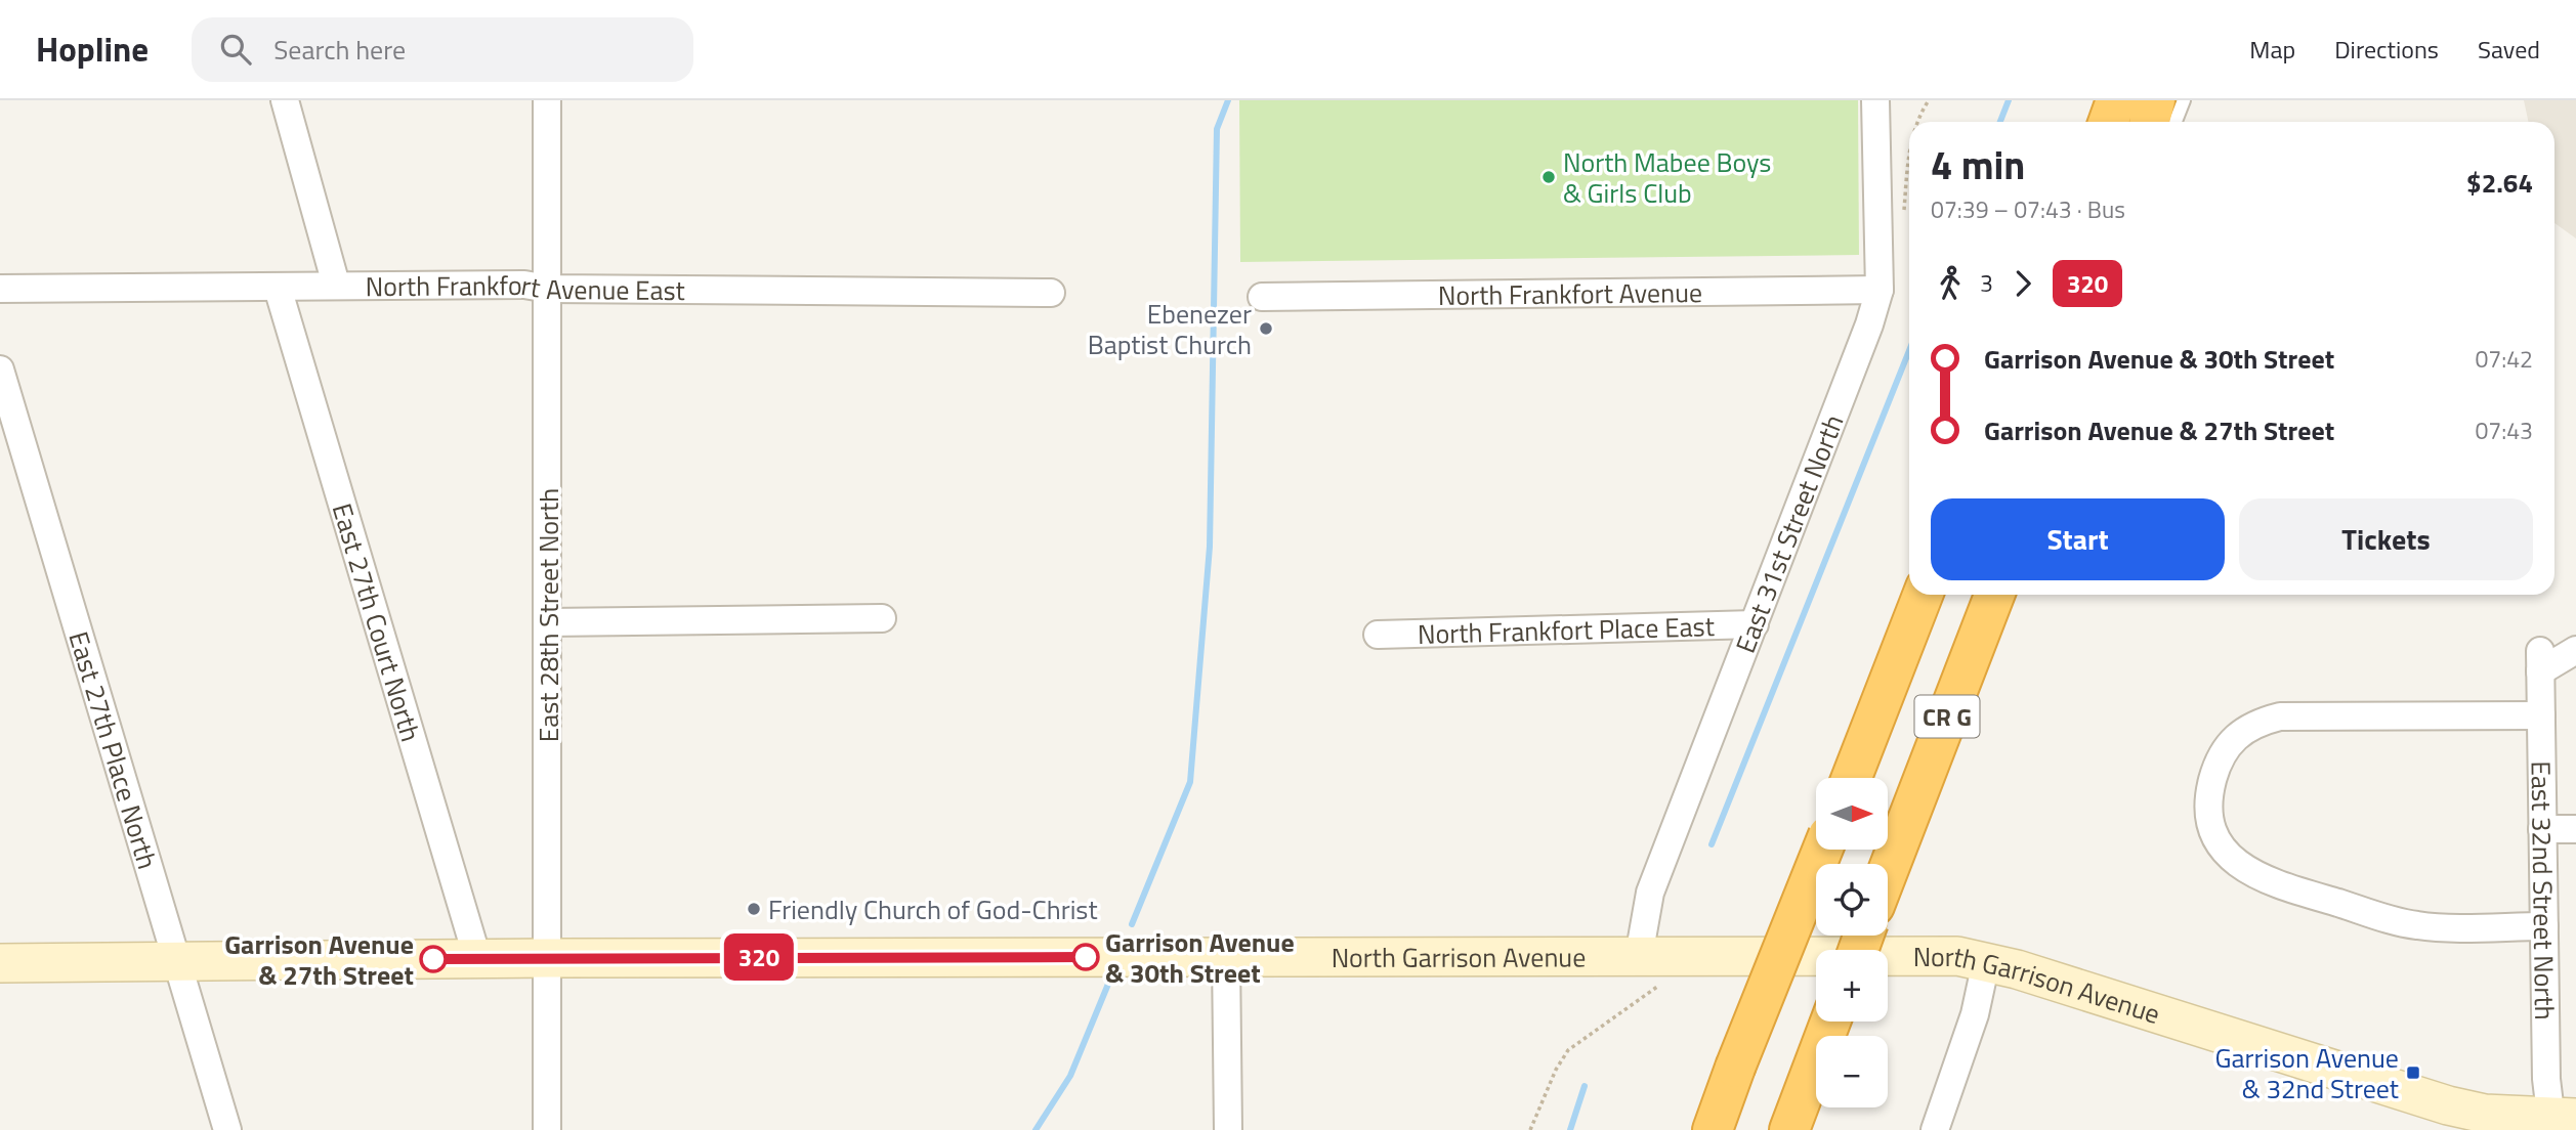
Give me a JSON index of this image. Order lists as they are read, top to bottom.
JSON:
{
  "streets": {
    "highway": ["CR G"],
    "street": [
      "North Frankfort Avenue East",
      "North Frankfort Avenue",
      "East 31st Street North",
      "East 28th Street North",
      "East 27th Court North",
      "North Frankfort Place East",
      "East 27th Place North",
      "East 32nd Street North",
      "North Garrison Avenue"
    ]
  },
  "crossings": [
    ["North Frankfort Avenue East", "East 28th Street North"],
    ["North Frankfort Avenue East", "East 27th Court North"],
    ["North Frankfort Avenue", "East 31st Street North"],
    ["East 31st Street North", "North Frankfort Place East"],
    ["East 31st Street North", "North Garrison Avenue"],
    ["East 28th Street North", "North Garrison Avenue"],
    ["East 27th Court North", "North Garrison Avenue"],
    ["East 27th Place North", "North Garrison Avenue"],
    ["East 32nd Street North", "North Garrison Avenue"]
  ],
  "places": {
    "other": [
      "North Mabee Boys & Girls Club",
      "Ebenezer Baptist Church",
      "Friendly Church of God-Christ",
      "Garrison Avenue & 30th Street",
      "Garrison Avenue & 27th Street"
    ],
    "transit": ["Garrison Avenue & 32nd Street"]
  },
  "lines": ["bus line 320"],
  "north": "right",
  "page": {
    "header": "Hopline",
    "search": "Search here",
    "nav": ["Map", "Directions", "Saved"],
    "on_map": "320",
    "heading": ["4 min", "07:39 – 07:43 · Bus", "$2.64"],
    "legs": ["3", "320"],
    "list": [
      {
        "name": "Garrison Avenue & 30th Street",
        "value": "07:42"
      },
      {
        "name": "Garrison Avenue & 27th Street",
        "value": "07:43"
      }
    ],
    "buttons": ["Start", "Tickets"],
    "map_buttons": ["+", "−"]
  }
}
